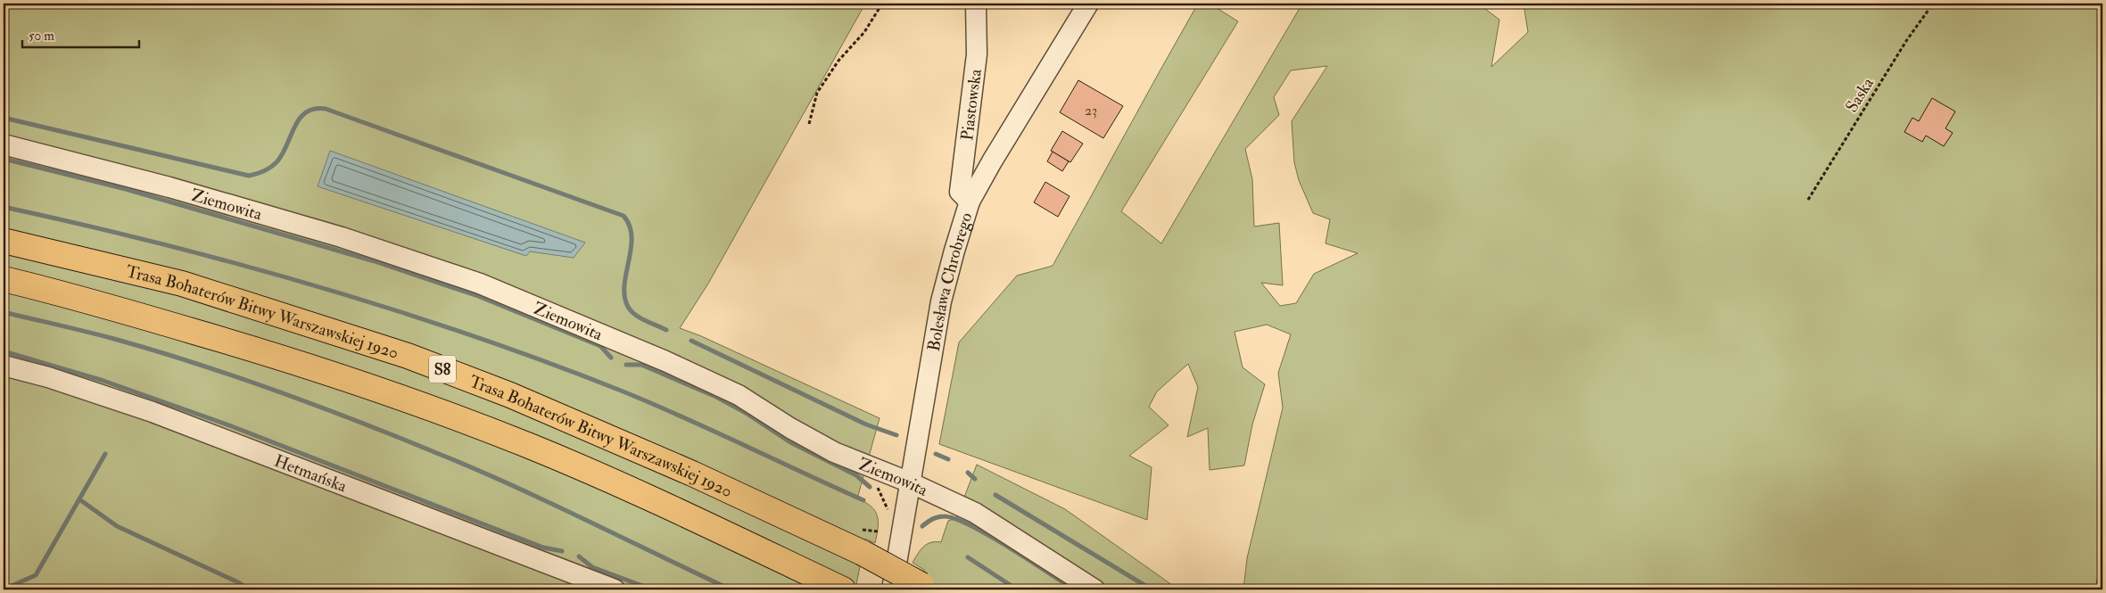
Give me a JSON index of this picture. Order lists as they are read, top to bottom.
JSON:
{
  "streets": {
    "highway": ["Trasa Bohaterów Bitwy Warszawskiej 1920", "S8"],
    "street": [
      "Piastowska",
      "Ziemowita",
      "Bolesława Chrobrego",
      "Hetmańska"
    ],
    "path": ["Saska"]
  },
  "crossings": [
    ["Piastowska", "Bolesława Chrobrego"],
    ["Ziemowita", "Bolesława Chrobrego"]
  ],
  "house_numbers": ["23"],
  "scale_bar": "50 m"
}
